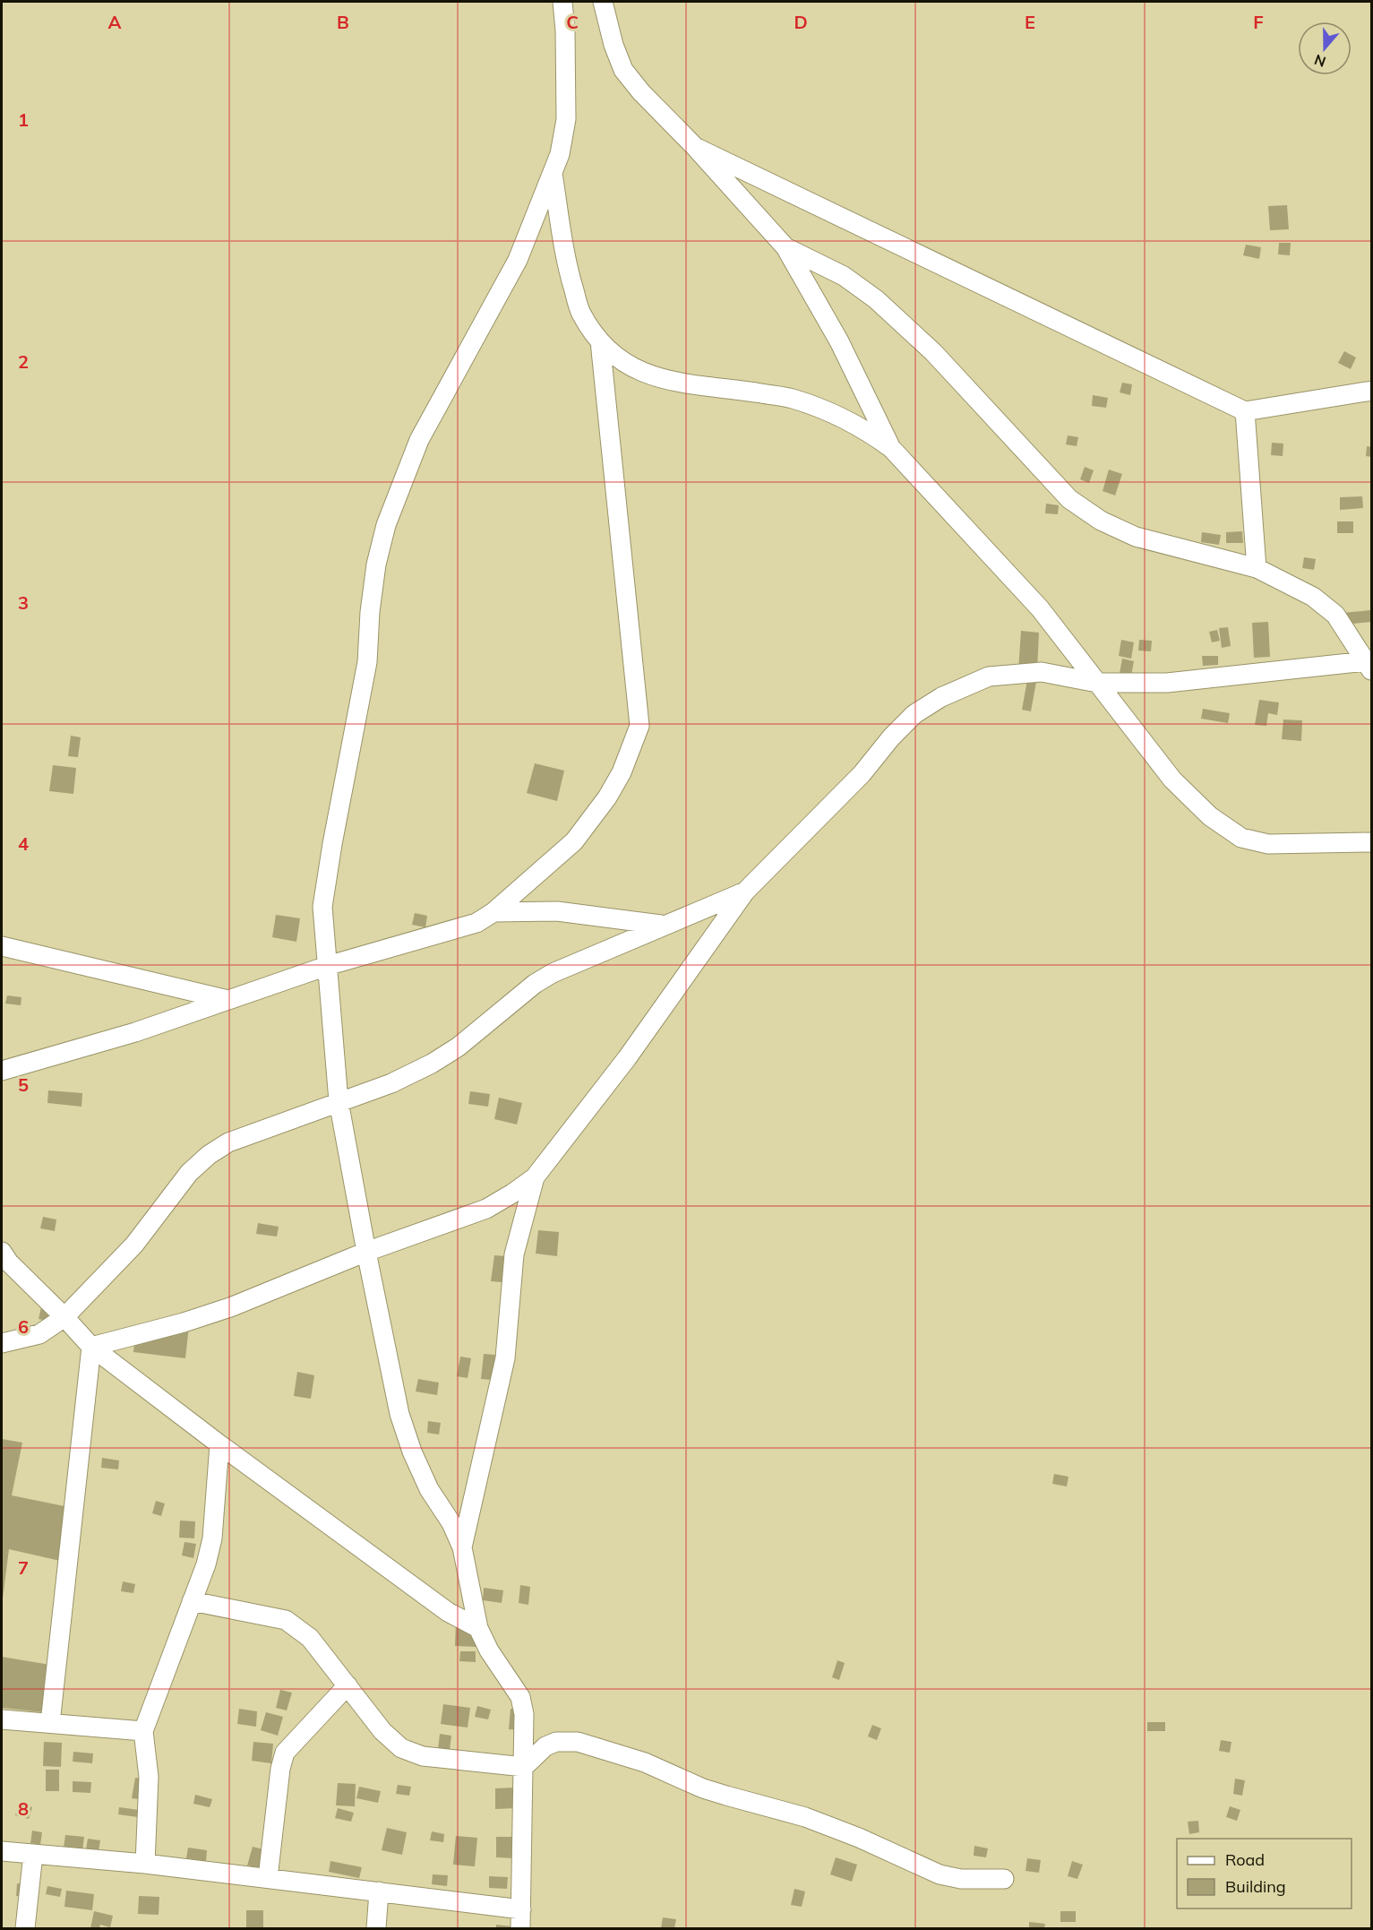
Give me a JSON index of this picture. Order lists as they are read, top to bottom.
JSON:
{
  "legend": ["Road", "Building"],
  "north": "bottom",
  "grid": {
    "columns": [
      "A",
      "B",
      "C",
      "D",
      "E",
      "F"
    ],
    "rows": [
      "1",
      "2",
      "3",
      "4",
      "5",
      "6",
      "7",
      "8"
    ]
  }
}
